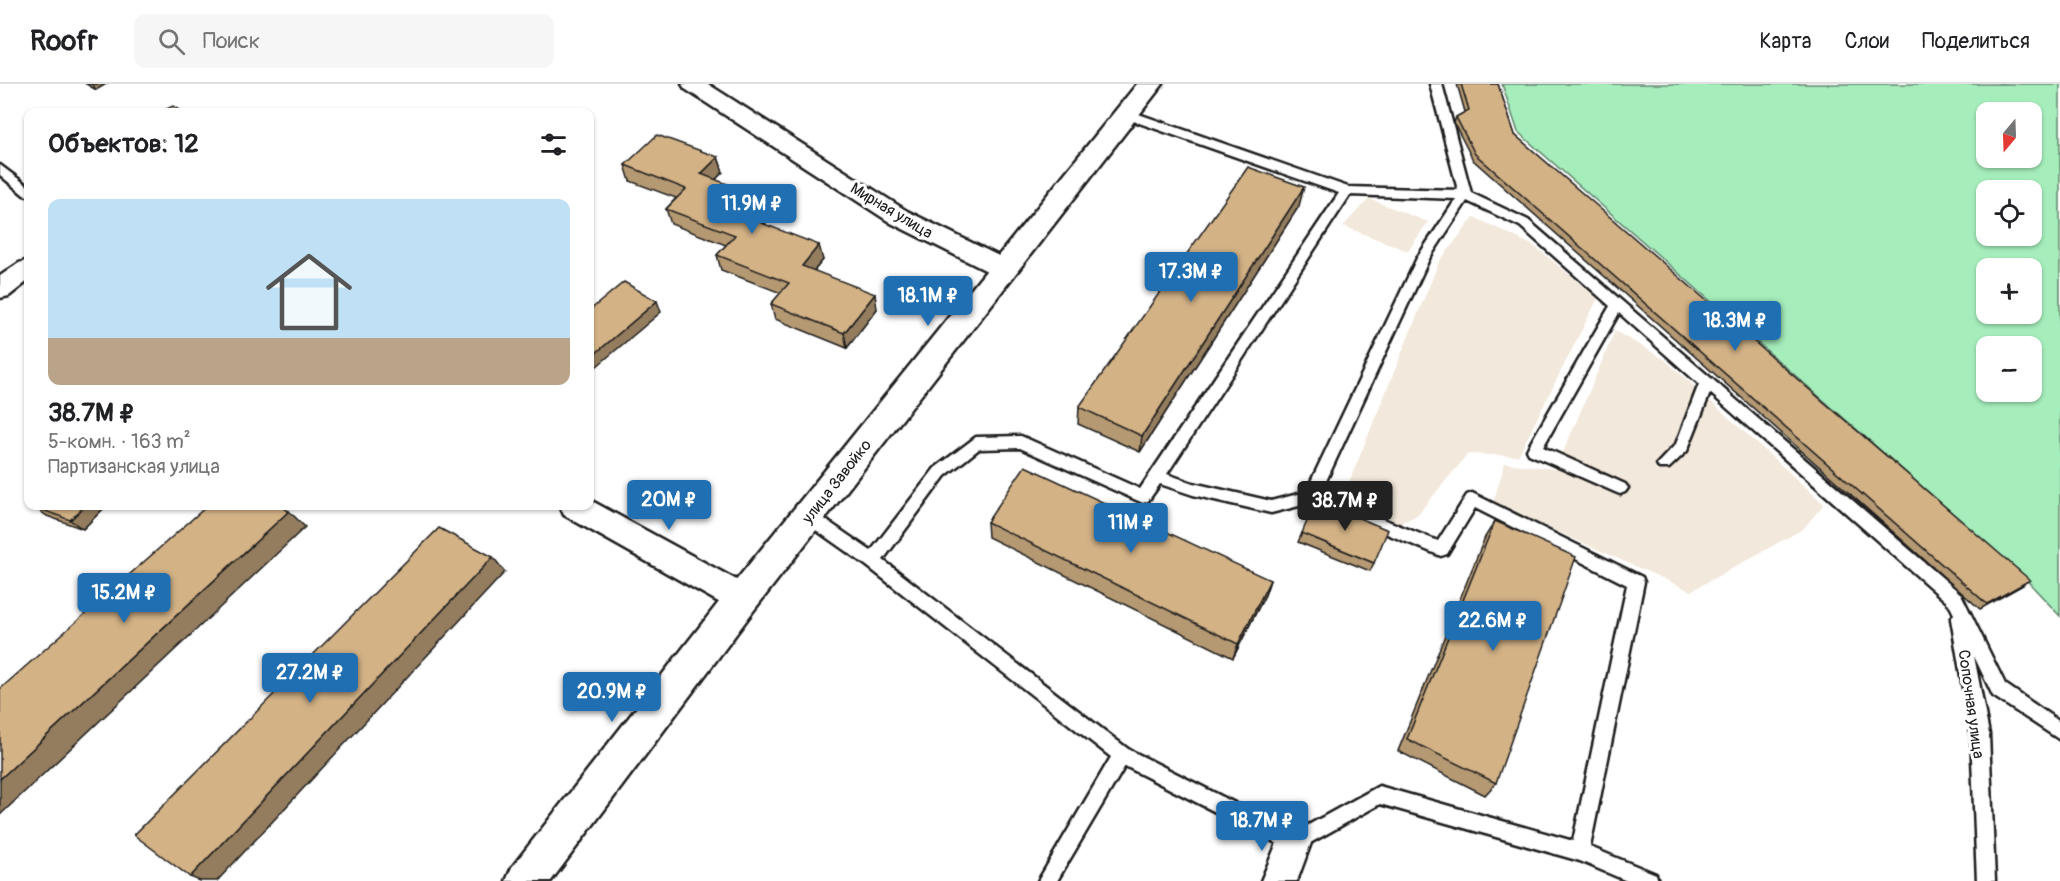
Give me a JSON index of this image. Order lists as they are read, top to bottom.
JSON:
{
  "streets": {
    "main road": ["улица Завойко"],
    "street": ["Мирная улица"],
    "lane": ["Сопочная улица"]
  },
  "crossings": [
    ["Мирная улица", "улица Завойко"]
  ],
  "north": "bottom",
  "page": {
    "header": "Roofr",
    "search": "Поиск",
    "nav": ["Карта", "Слои", "Поделиться"],
    "map_buttons": ["+", "−"],
    "heading": "Объектов: 12",
    "list": [
      {
        "name": "38.7M ₽",
        "note": "5-комн. · 163 m² · Партизанская улица"
      }
    ],
    "price": [
      "11.9M ₽",
      "17.3M ₽",
      "18.1M ₽",
      "18.3M ₽",
      "20M ₽",
      "38.7M ₽",
      "11M ₽",
      "15.2M ₽",
      "22.6M ₽",
      "27.2M ₽",
      "20.9M ₽",
      "18.7M ₽"
    ]
  }
}
